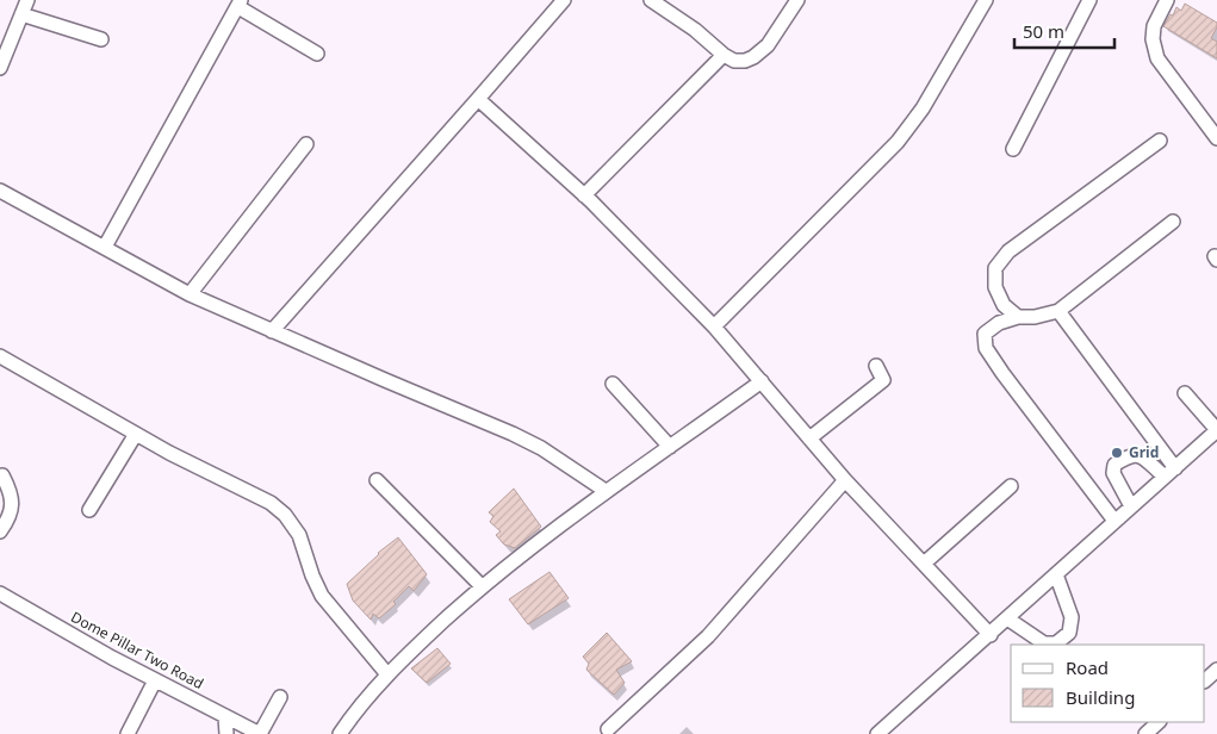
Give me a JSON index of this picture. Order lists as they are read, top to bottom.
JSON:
{
  "streets": {
    "street": ["Dome Pillar Two Road"]
  },
  "places": ["Grid"],
  "legend": ["Road", "Building"],
  "scale_bar": "50 m"
}
